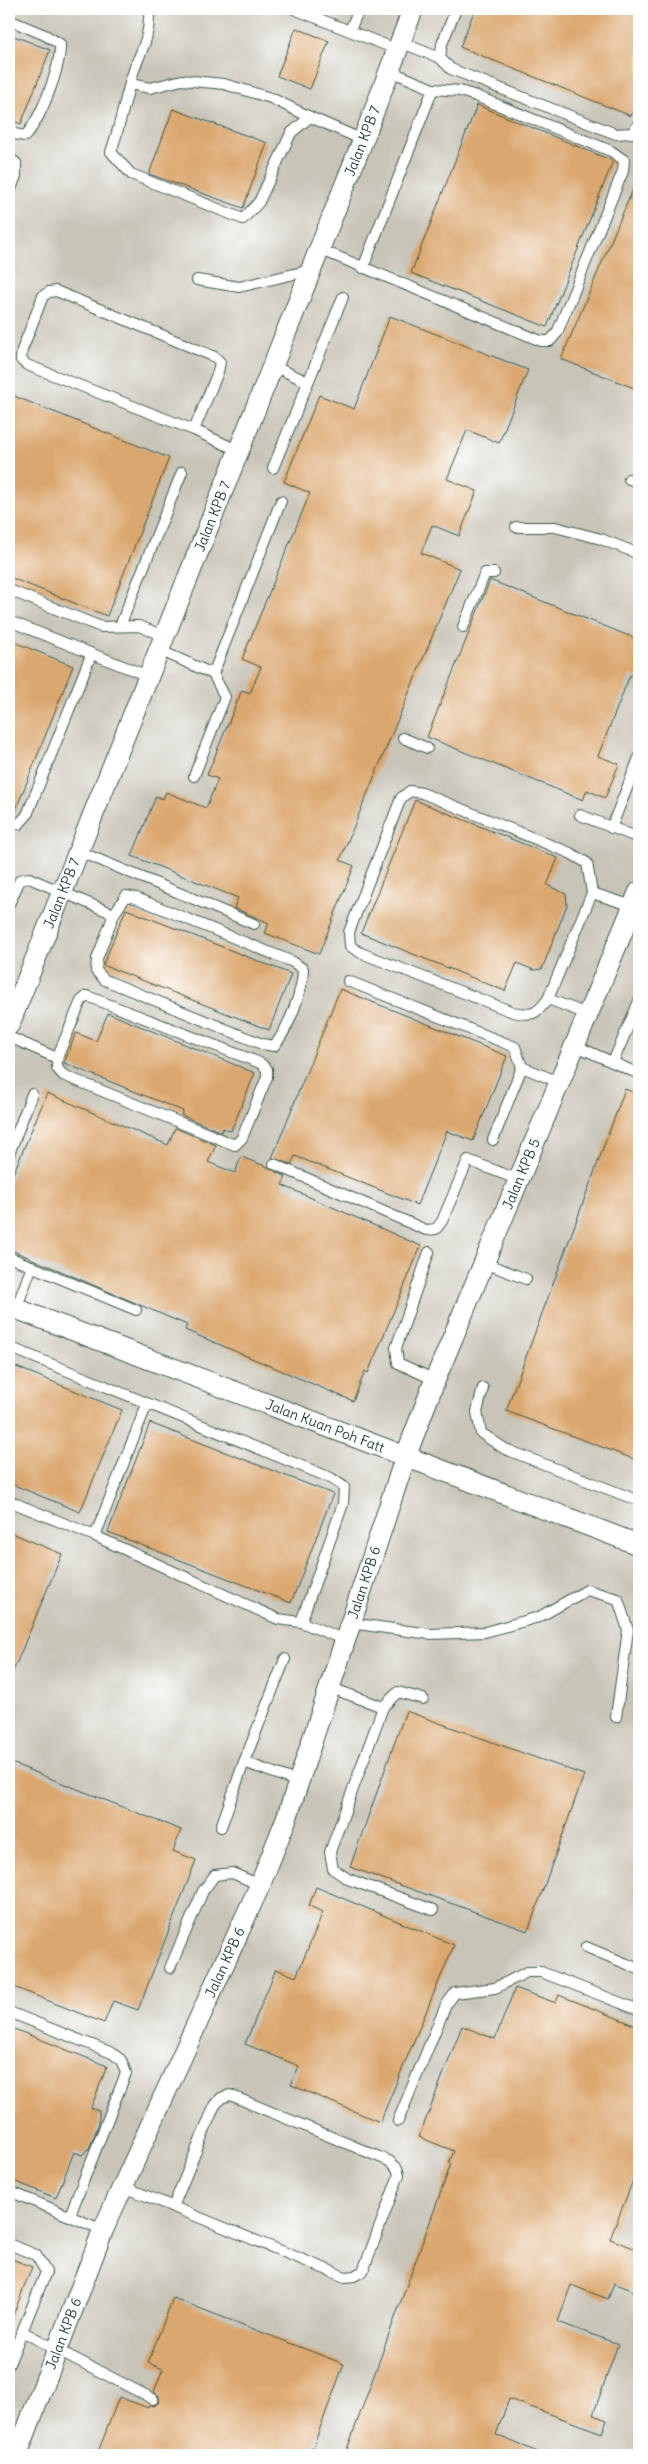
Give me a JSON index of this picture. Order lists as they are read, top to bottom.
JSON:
{
  "streets": {
    "street": [
      "Jalan KPB 7",
      "Jalan KPB 5",
      "Jalan Kuan Poh Fatt",
      "Jalan KPB 6"
    ]
  },
  "crossings": [
    ["Jalan KPB 5", "Jalan Kuan Poh Fatt"],
    ["Jalan KPB 5", "Jalan KPB 6"],
    ["Jalan Kuan Poh Fatt", "Jalan KPB 6"]
  ]
}
